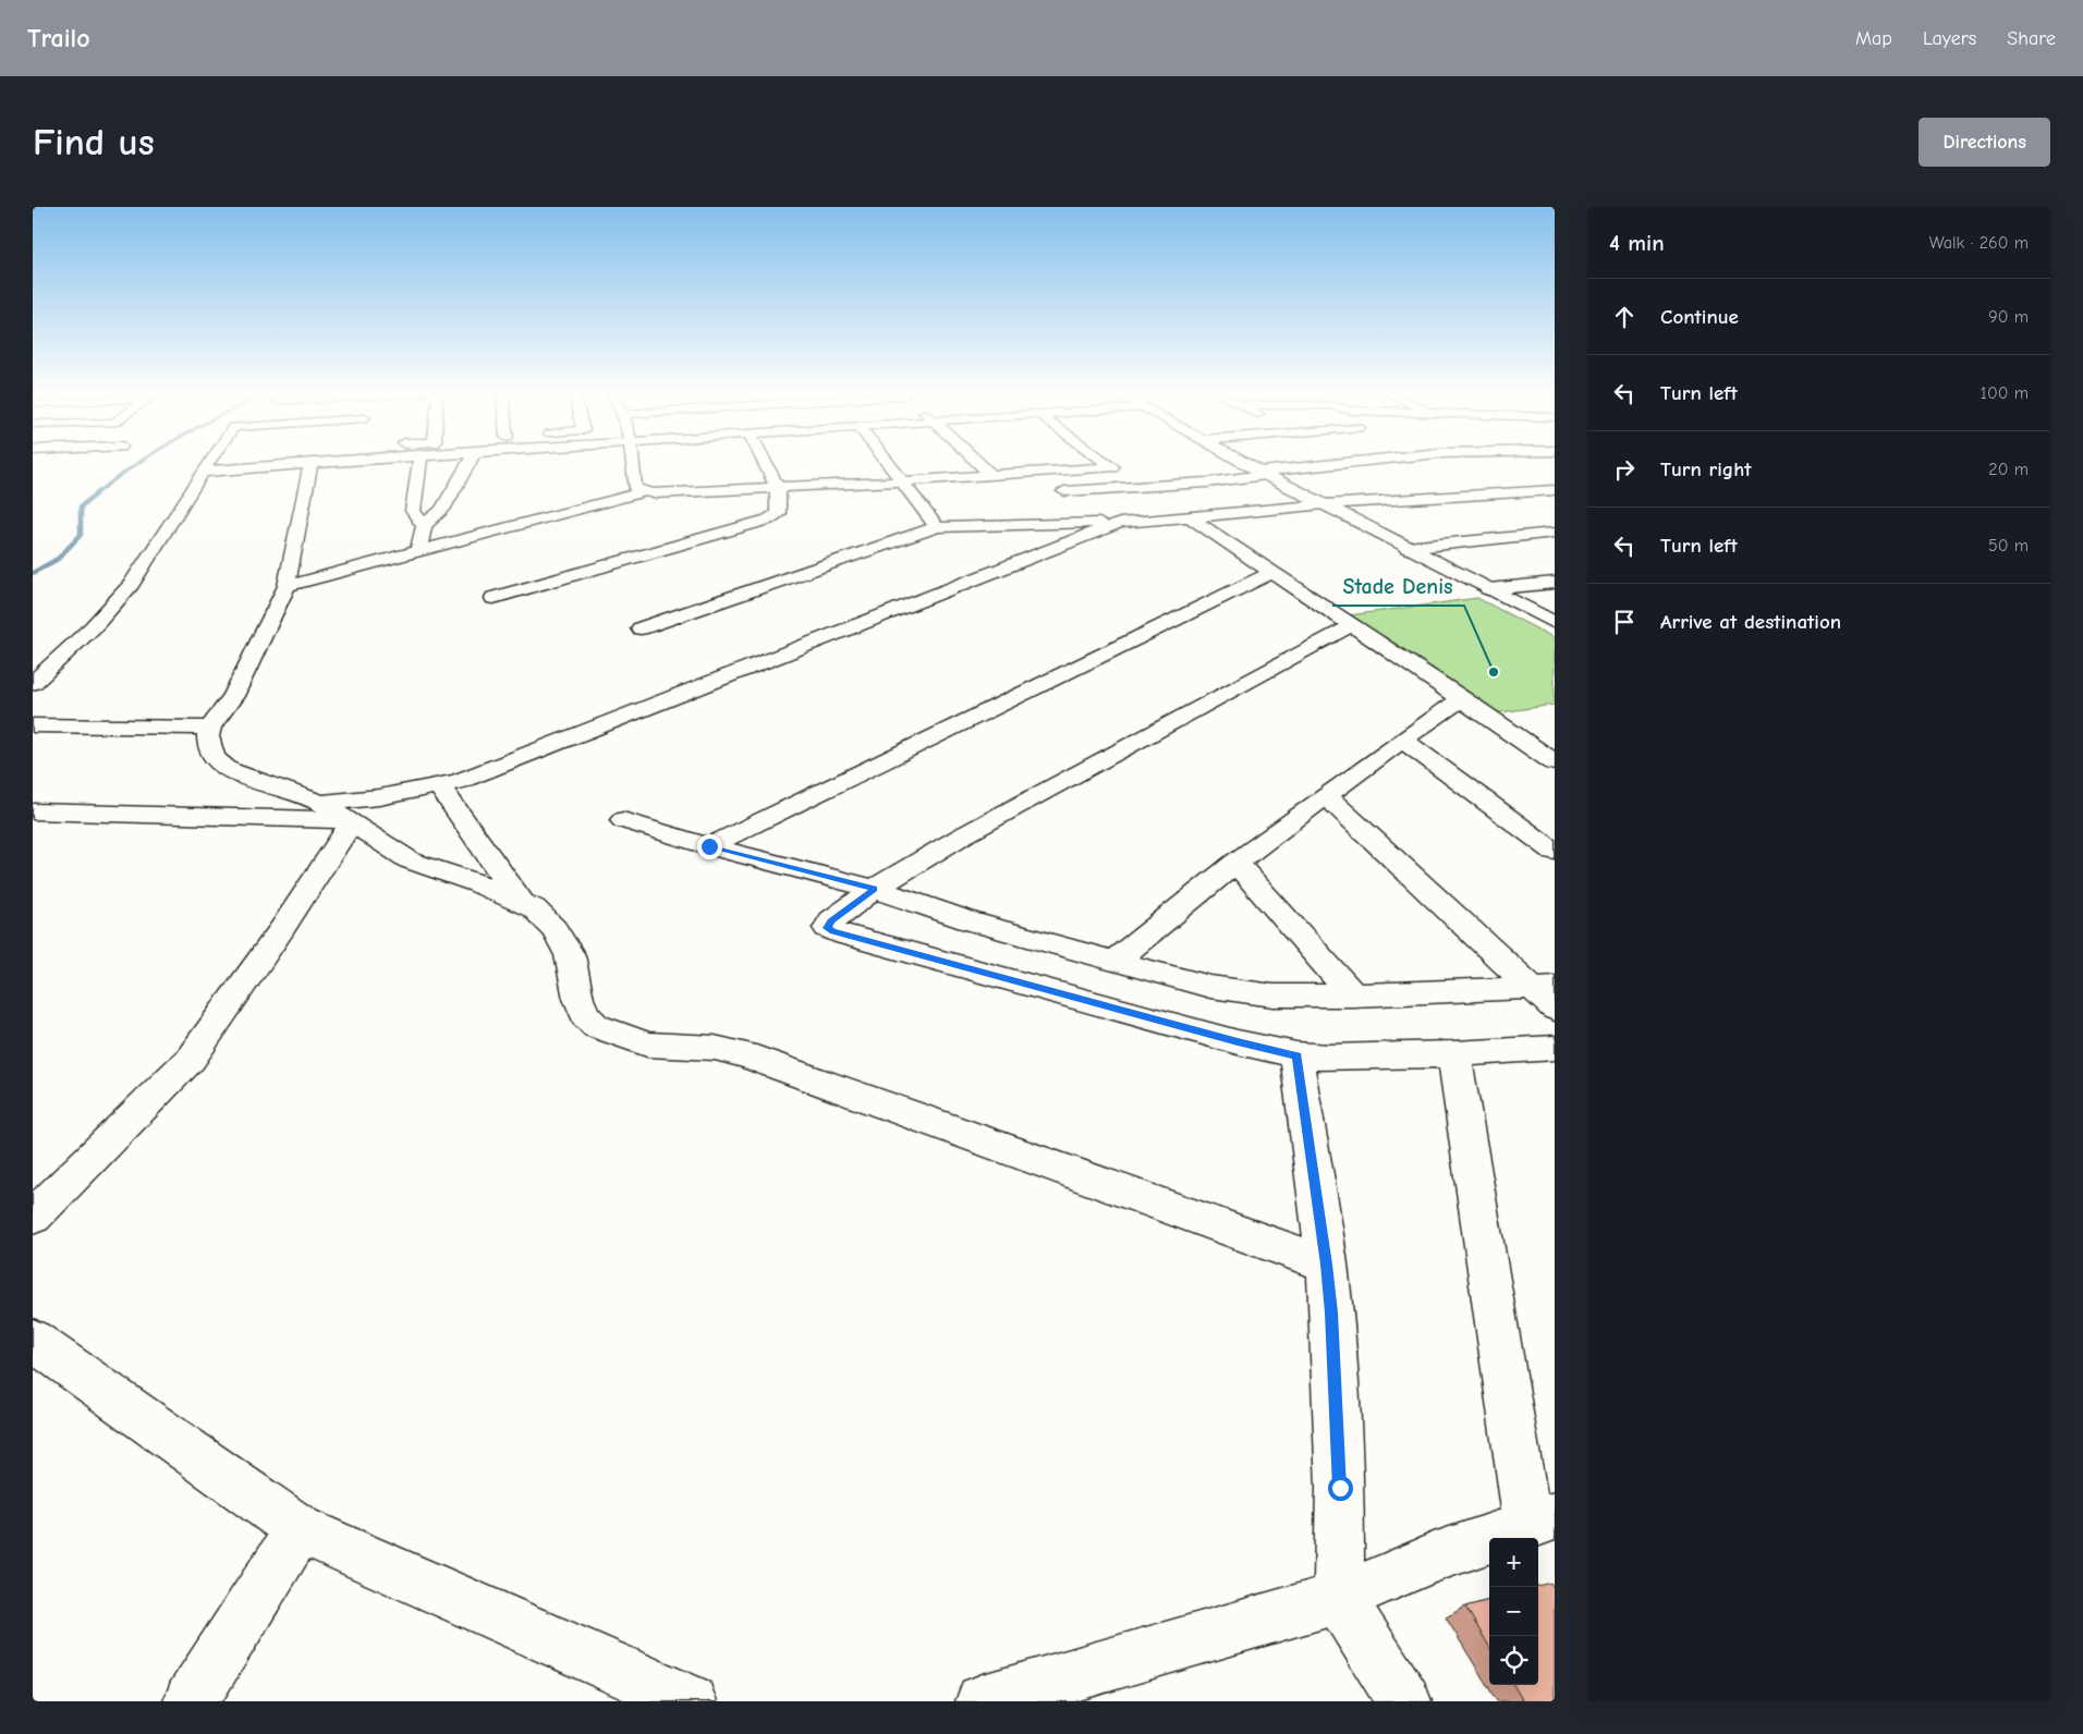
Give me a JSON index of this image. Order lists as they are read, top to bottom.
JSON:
{
  "places": ["Stade Denis"],
  "page": {
    "header": "Trailo",
    "nav": ["Map", "Layers", "Share"],
    "buttons": "Directions",
    "title": "Find us",
    "heading": ["4 min", "Walk · 260 m"],
    "list": [
      ["Continue", "90 m"],
      ["Turn left", "100 m"],
      ["Turn right", "20 m"],
      ["Turn left", "50 m"],
      "Arrive at destination"
    ],
    "map_buttons": ["+", "−"]
  }
}
